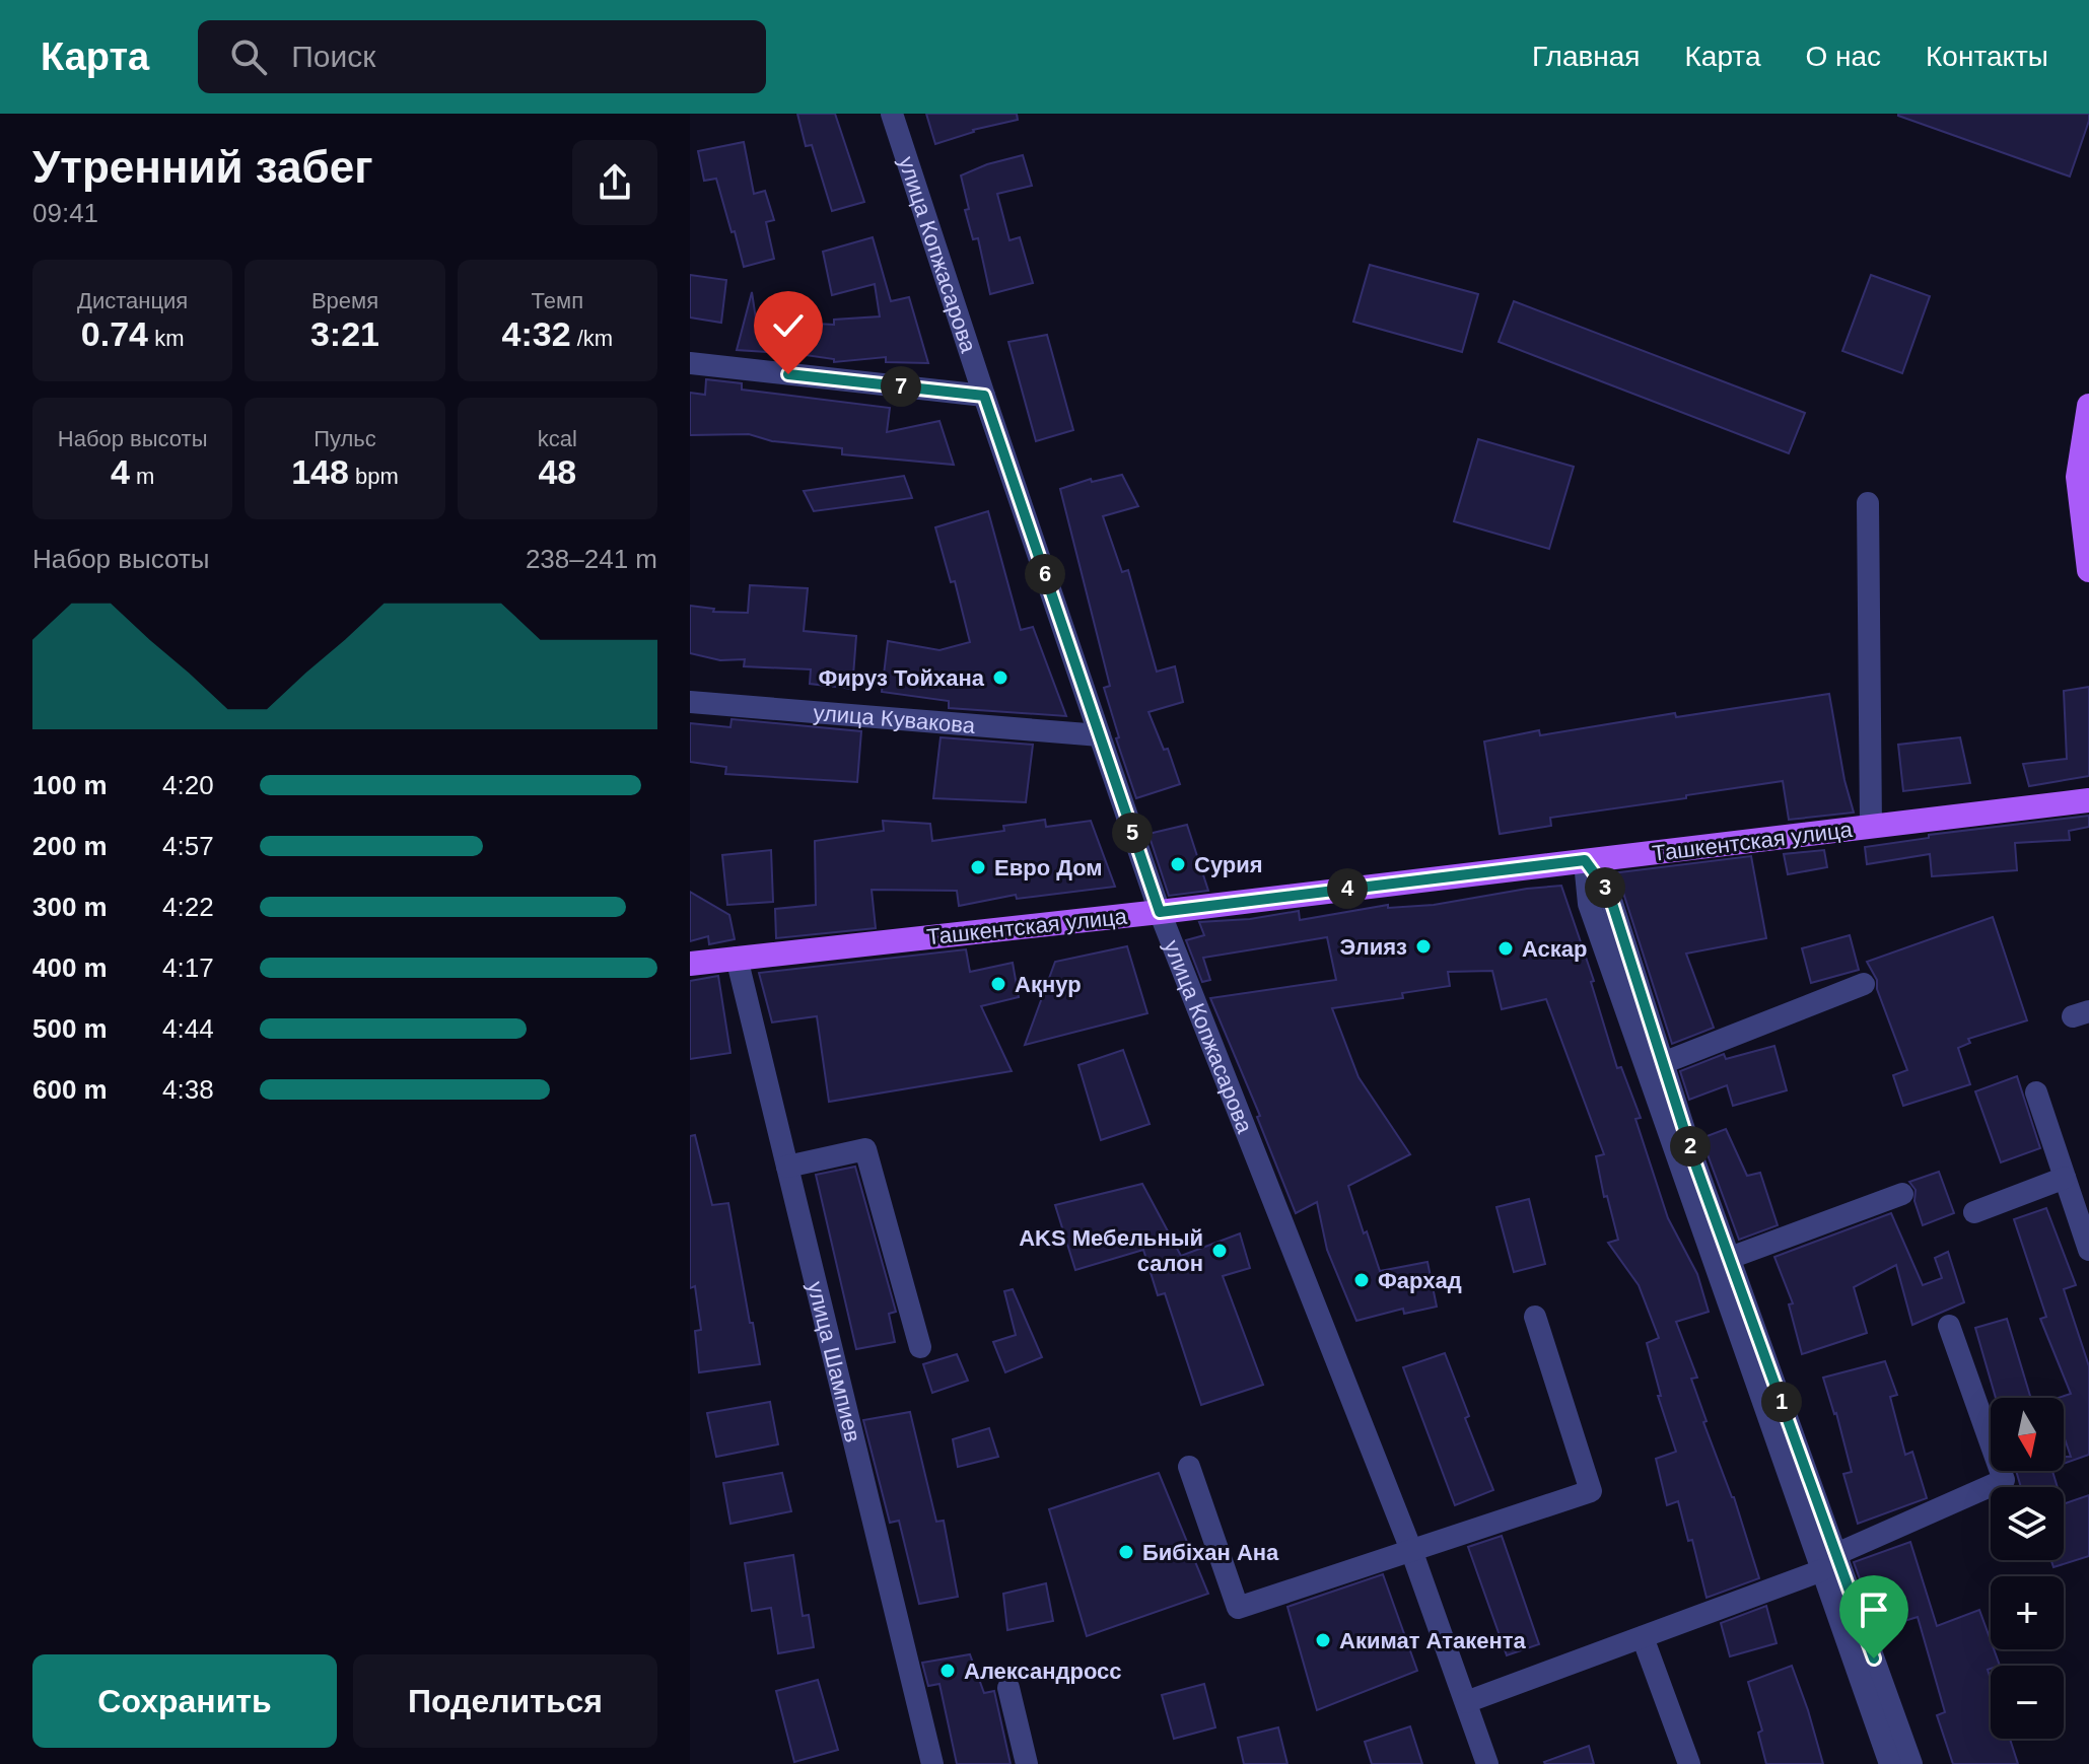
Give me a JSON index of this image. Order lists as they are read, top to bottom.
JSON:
{
  "streets": {
    "main road": ["Ташкентская улица"],
    "street": ["улица Копжасарова", "улица Кувакова", "улица Шампиев"]
  },
  "crossings": [
    ["улица Копжасарова", "улица Кувакова"],
    ["улица Копжасарова", "Ташкентская улица"],
    ["Ташкентская улица", "улица Шампиев"]
  ],
  "places": [
    "Фируз Тойхана",
    "Сурия",
    "Евро Дом",
    "Элияз",
    "Аскар",
    "Ақнур",
    "AKS Мебельный салон",
    "Фархад",
    "Бибіхан Ана",
    "Акимат Атакента",
    "Александросс"
  ],
  "north": "bottom",
  "page": {
    "header": "Карта",
    "search": "Поиск",
    "nav": [
      "Главная",
      "Карта",
      "О нас",
      "Контакты"
    ],
    "heading": ["Утренний забег", "09:41"],
    "stats": [
      ["Дистанция", "0.74 km"],
      ["Время", "3:21"],
      ["Темп", "4:32 /km"],
      ["Набор высоты", "4 m"],
      ["Пульс", "148 bpm"],
      ["kcal", "48"]
    ],
    "pins": [
      "7",
      "6",
      "5",
      "3",
      "4",
      "2",
      "1"
    ],
    "chart": ["Набор высоты", "238–241 m"],
    "list": [
      {
        "name": "100 m",
        "note": "4:20"
      },
      {
        "name": "200 m",
        "note": "4:57"
      },
      {
        "name": "300 m",
        "note": "4:22"
      },
      {
        "name": "400 m",
        "note": "4:17"
      },
      {
        "name": "500 m",
        "note": "4:44"
      },
      {
        "name": "600 m",
        "note": "4:38"
      }
    ],
    "map_buttons": ["+", "−"],
    "buttons": ["Сохранить", "Поделиться"]
  }
}
